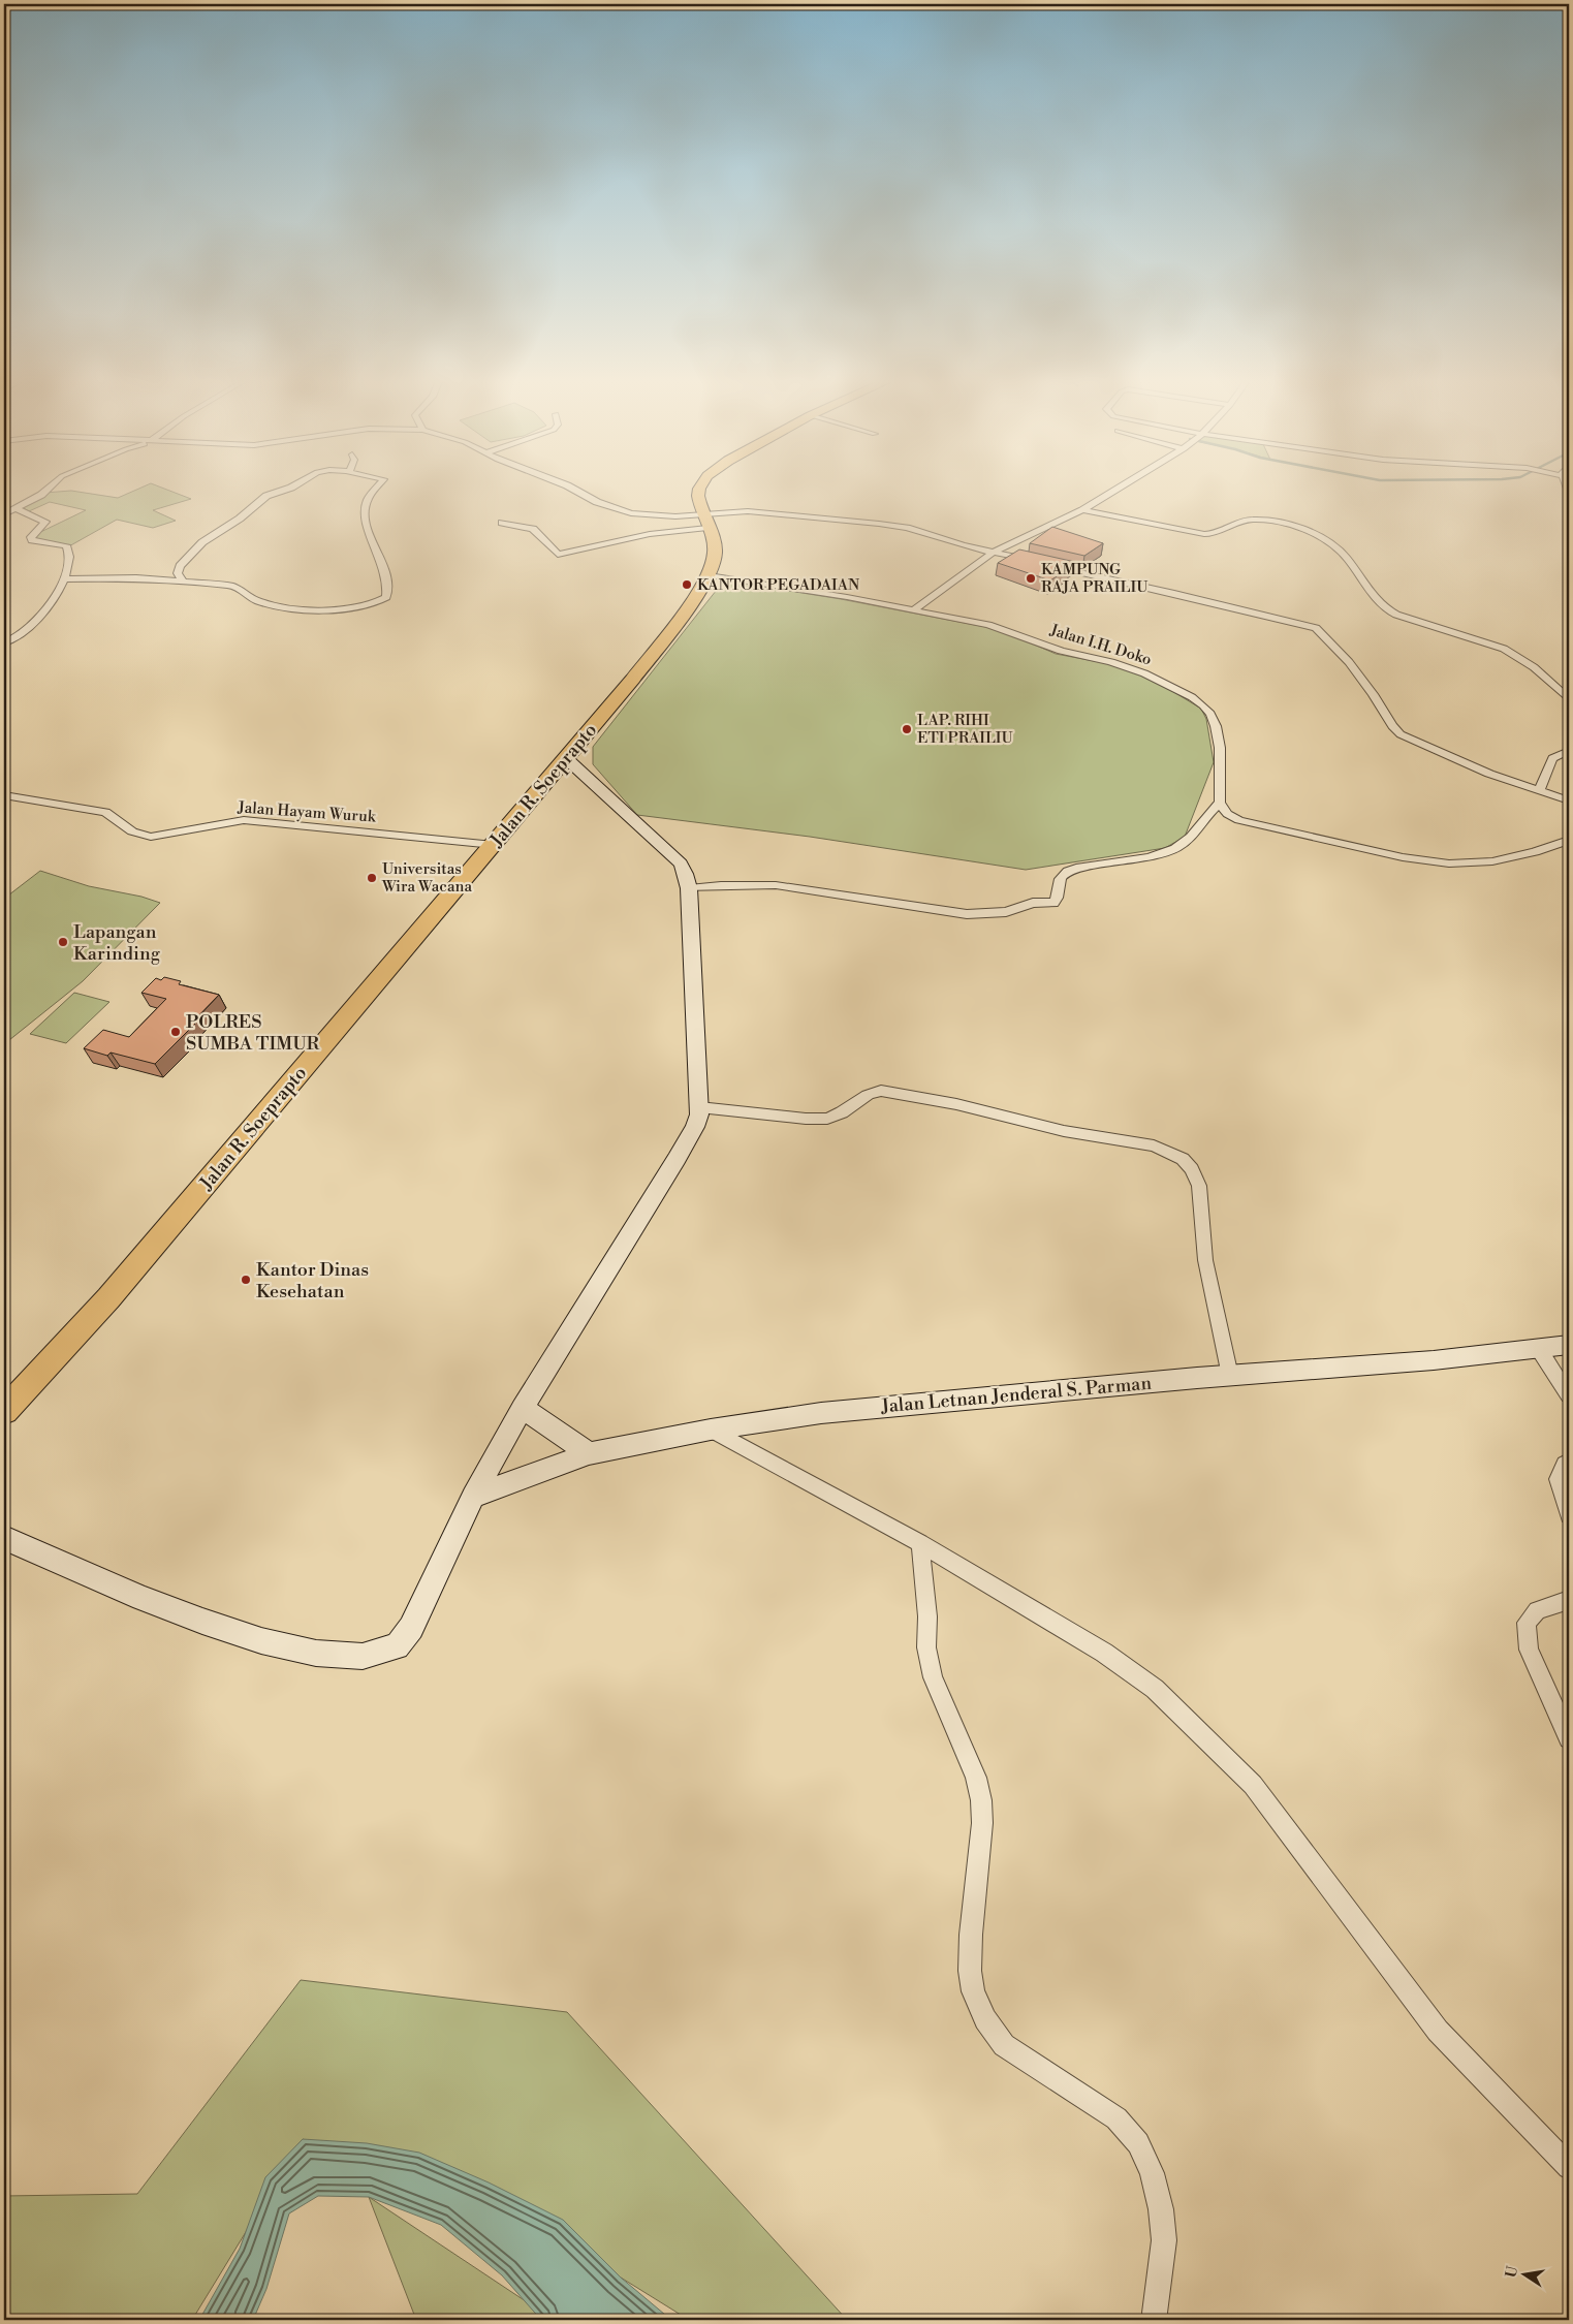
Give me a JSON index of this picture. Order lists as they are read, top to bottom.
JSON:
{
  "streets": {
    "highway": ["Jalan R. Soeprapto"],
    "street": ["Jalan I.H. Doko", "Jalan Hayam Wuruk", "Jalan Letnan Jenderal S. Parman"]
  },
  "crossings": [
    ["Jalan I.H. Doko", "Jalan R. Soeprapto"],
    ["Jalan R. Soeprapto", "Jalan Hayam Wuruk"]
  ],
  "places": [
    "KAMPUNG RAJA PRAILIU",
    "KANTOR PEGADAIAN",
    "LAP. RIHI ETI PRAILIU",
    "Universitas Wira Wacana",
    "Lapangan Karinding",
    "POLRES SUMBA TIMUR",
    "Kantor Dinas Kesehatan"
  ],
  "north": "left"
}
